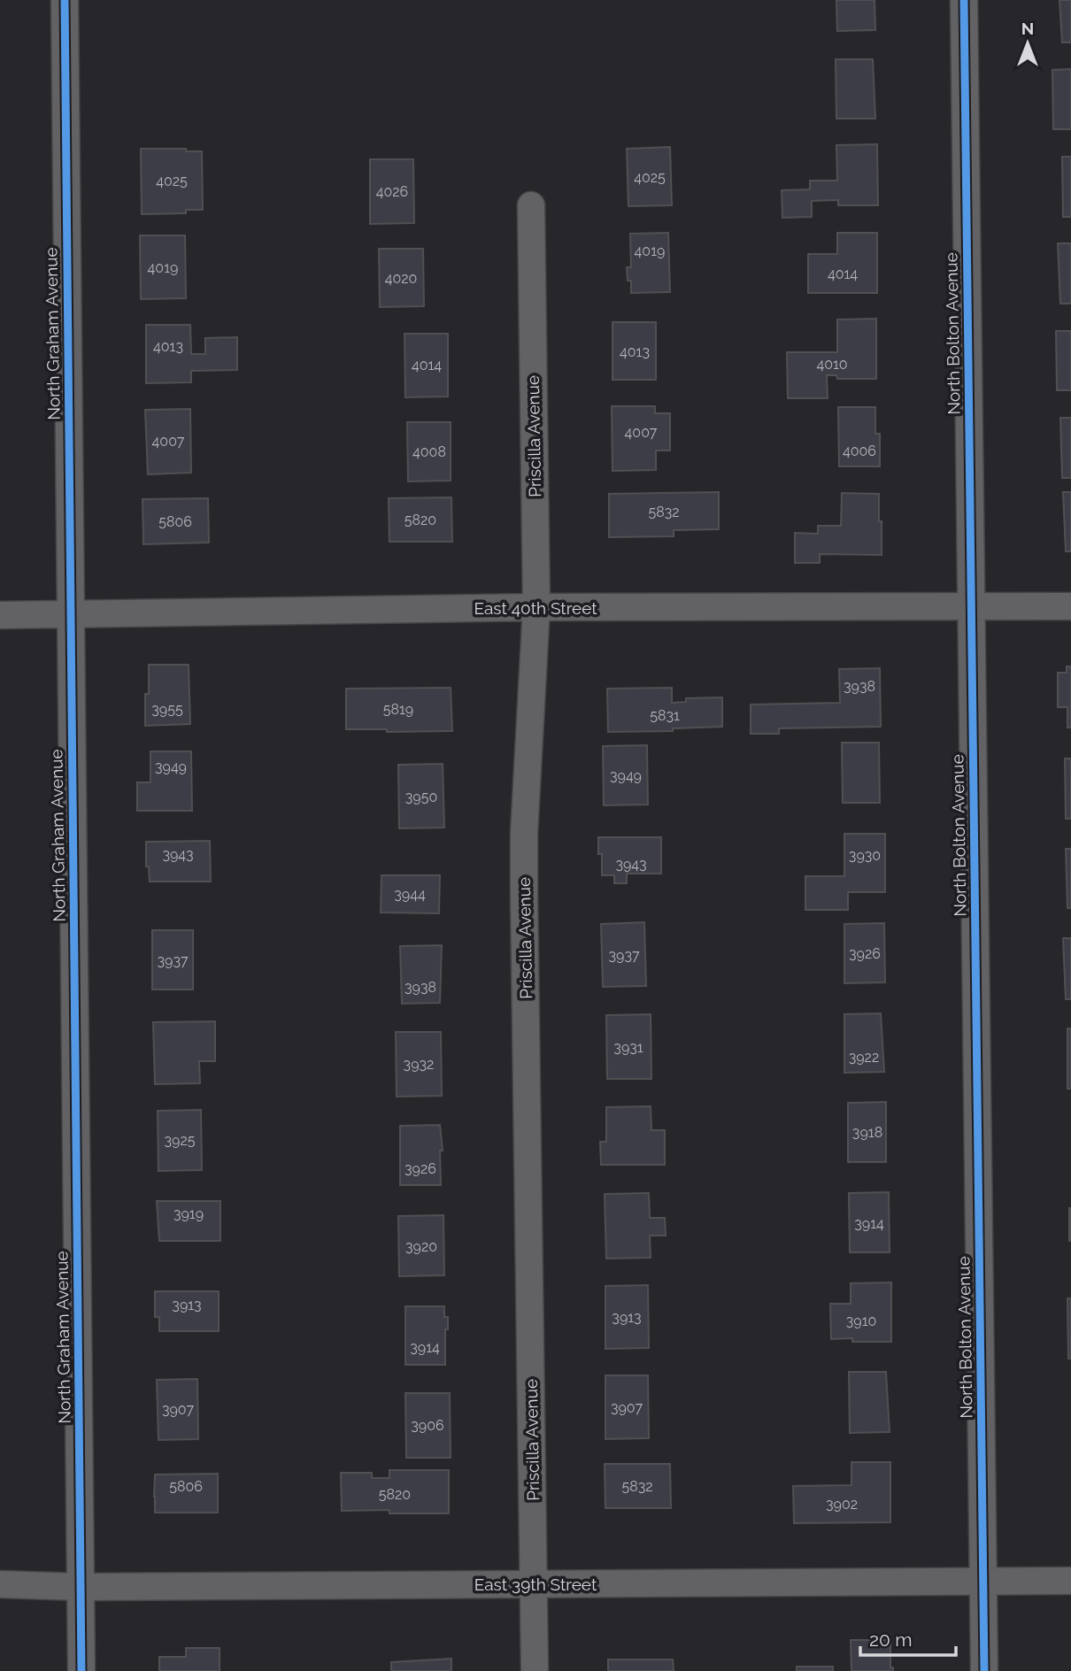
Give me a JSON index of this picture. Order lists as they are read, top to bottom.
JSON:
{
  "streets": {
    "street": [
      "North Graham Avenue",
      "North Bolton Avenue",
      "Priscilla Avenue",
      "East 40th Street",
      "East 39th Street"
    ]
  },
  "crossings": [
    ["North Graham Avenue", "East 40th Street"],
    ["North Graham Avenue", "East 39th Street"],
    ["North Bolton Avenue", "East 40th Street"],
    ["North Bolton Avenue", "East 39th Street"],
    ["Priscilla Avenue", "East 40th Street"],
    ["Priscilla Avenue", "East 39th Street"]
  ],
  "house_numbers": [
    "4025",
    "4025",
    "4026",
    "4019",
    "4019",
    "4014",
    "4020",
    "4013",
    "4013",
    "4010",
    "4014",
    "4007",
    "4007",
    "4006",
    "4008",
    "5832",
    "5820",
    "5806",
    "3938",
    "3955",
    "5819",
    "5831",
    "3949",
    "3949",
    "3950",
    "3943",
    "3930",
    "3943",
    "3944",
    "3926",
    "3937",
    "3937",
    "3938",
    "3931",
    "3922",
    "3932",
    "3918",
    "3925",
    "3926",
    "3919",
    "3914",
    "3920",
    "3913",
    "3913",
    "3910",
    "3914",
    "3907",
    "3907",
    "3906",
    "5806",
    "5832",
    "5820",
    "3902"
  ],
  "scale_bar": "20 m",
  "north": "top"
}
